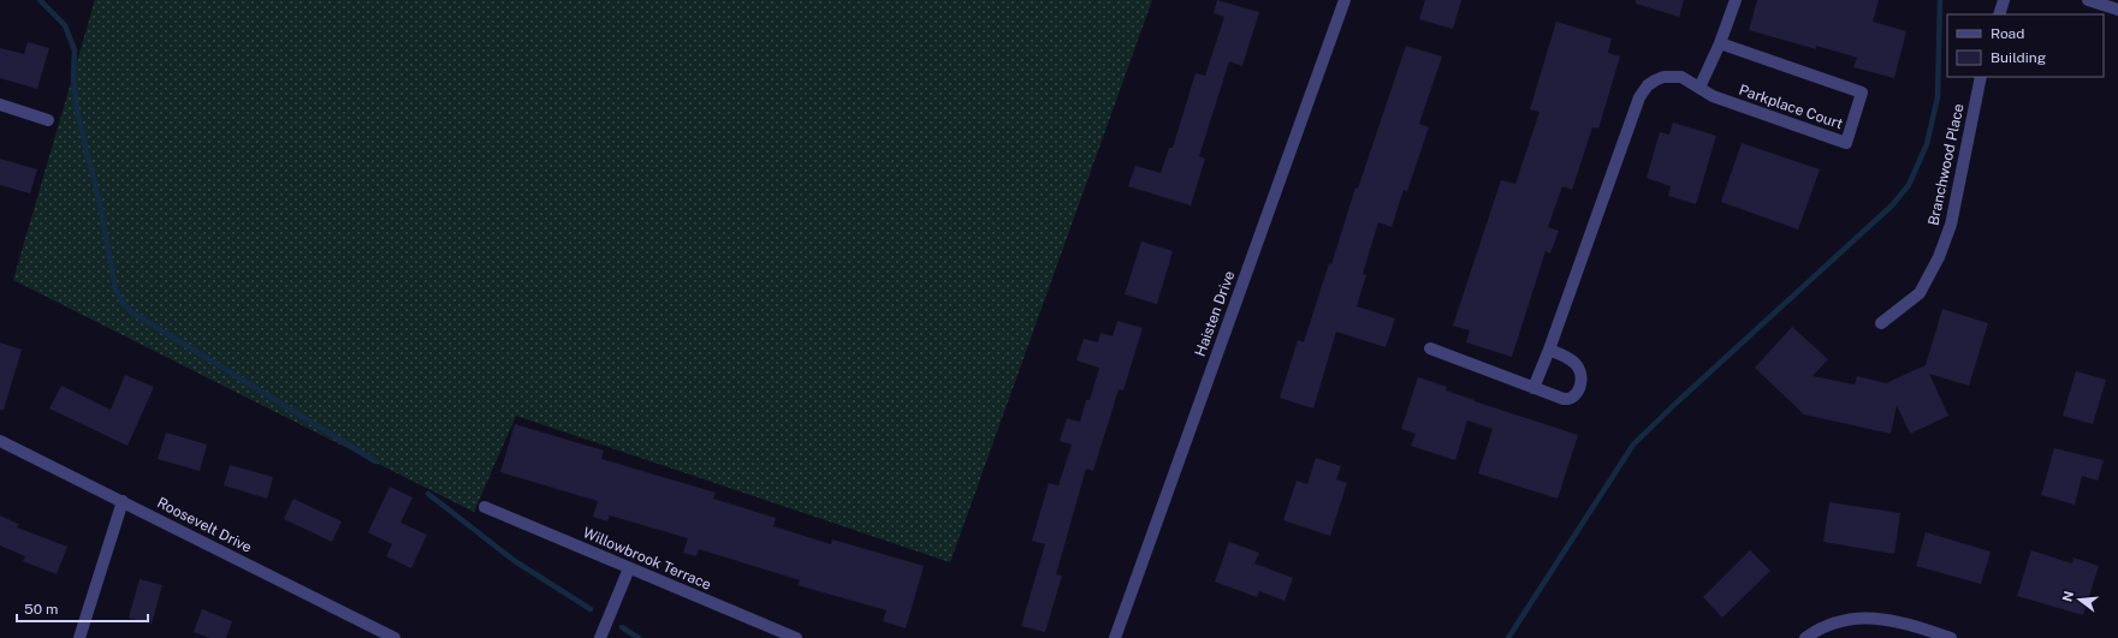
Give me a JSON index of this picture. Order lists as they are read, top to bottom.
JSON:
{
  "streets": {
    "street": [
      "Parkplace Court",
      "Branchwood Place",
      "Haisten Drive",
      "Roosevelt Drive",
      "Willowbrook Terrace"
    ]
  },
  "legend": ["Road", "Building"],
  "scale_bar": "50 m",
  "north": "left"
}
